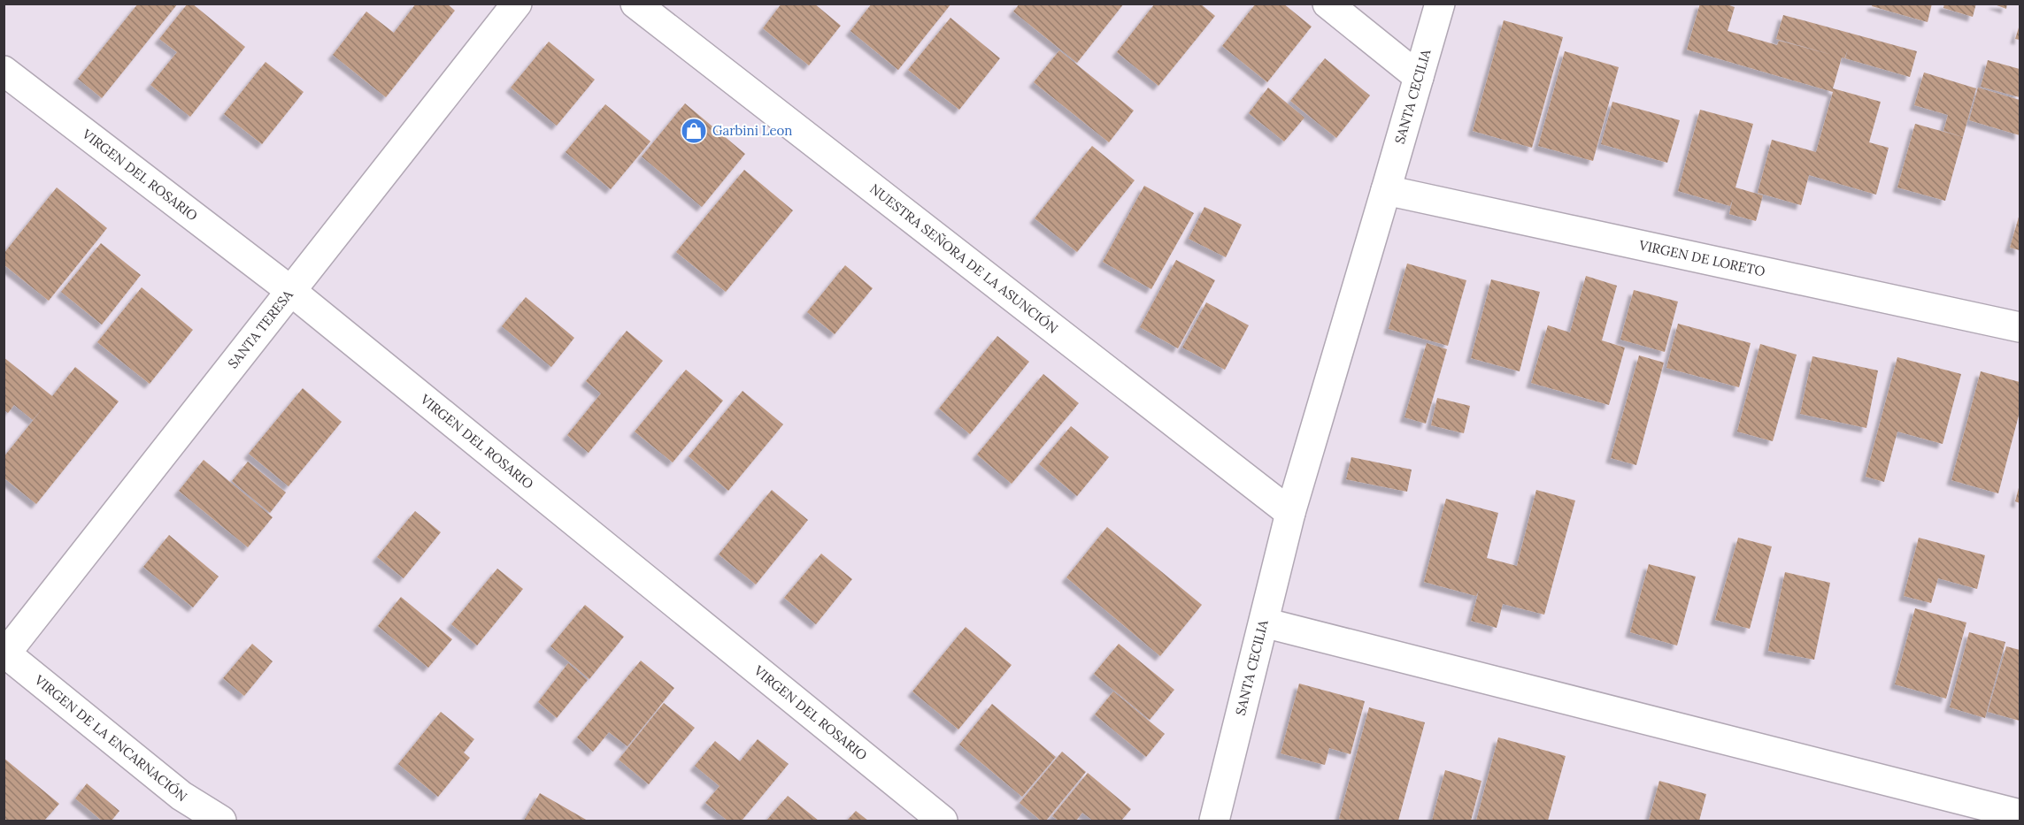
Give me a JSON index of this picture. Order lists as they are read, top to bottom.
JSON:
{
  "streets": {
    "street": [
      "SANTA CECILIA",
      "VIRGEN DEL ROSARIO",
      "NUESTRA SEÑORA DE LA ASUNCIÓN",
      "VIRGEN DE LORETO",
      "SANTA TERESA",
      "VIRGEN DE LA ENCARNACIÓN"
    ]
  },
  "crossings": [
    ["SANTA CECILIA", "NUESTRA SEÑORA DE LA ASUNCIÓN"],
    ["SANTA CECILIA", "VIRGEN DE LORETO"],
    ["VIRGEN DEL ROSARIO", "SANTA TERESA"],
    ["SANTA TERESA", "VIRGEN DE LA ENCARNACIÓN"]
  ],
  "places": {
    "shop": ["Garbini Leon"]
  }
}
